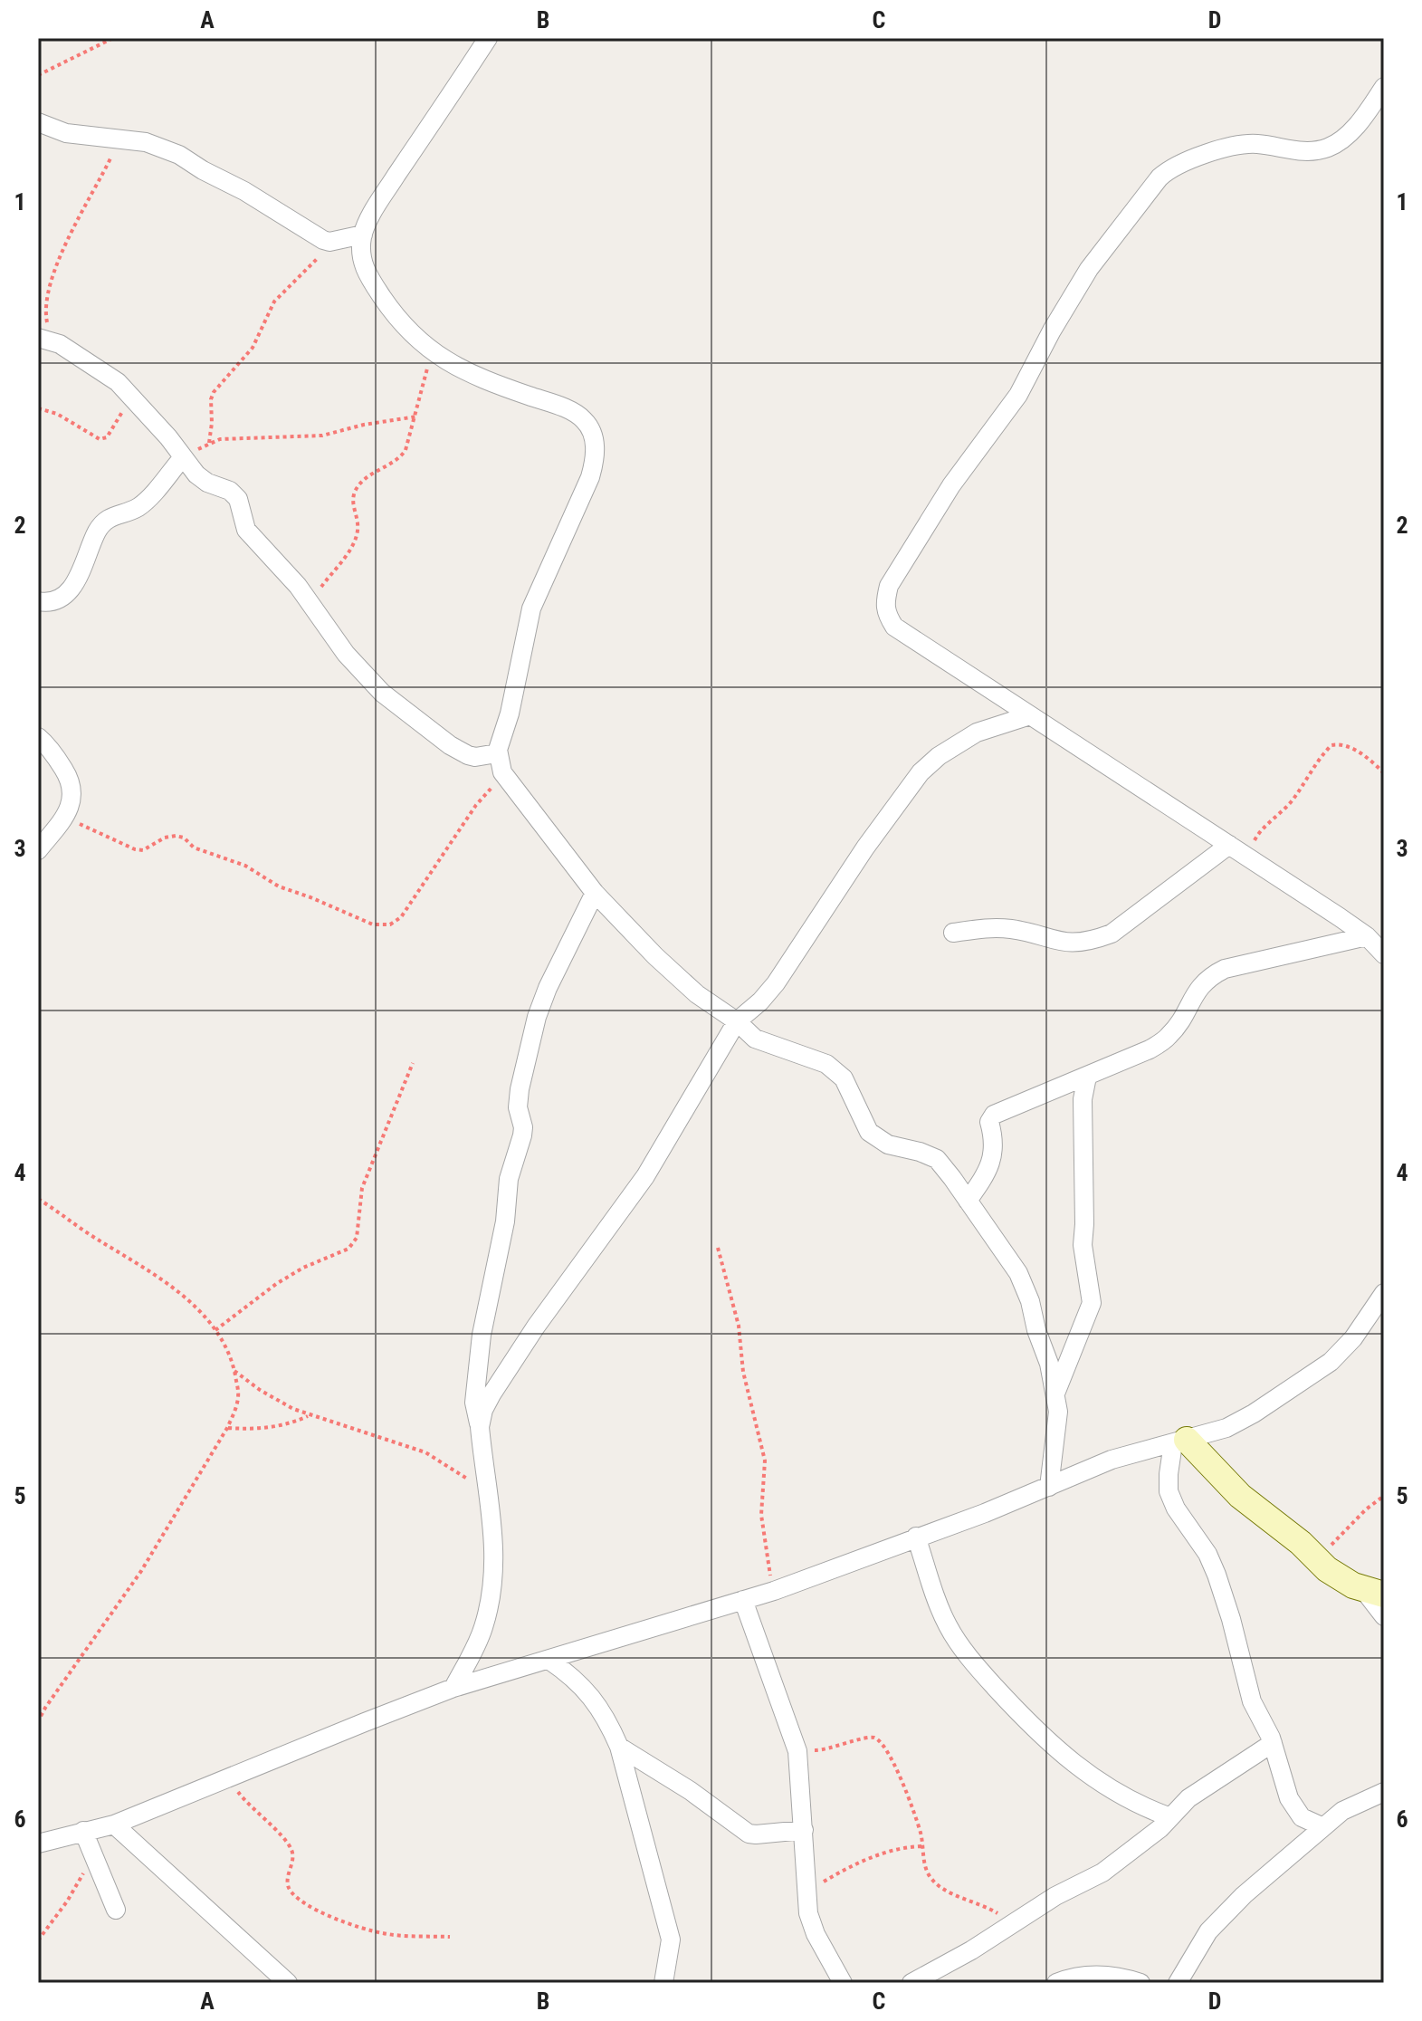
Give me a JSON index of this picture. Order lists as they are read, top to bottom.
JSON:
{
  "grid": {
    "columns": [
      "A",
      "B",
      "C",
      "D"
    ],
    "rows": [
      "1",
      "2",
      "3",
      "4",
      "5",
      "6"
    ]
  }
}
